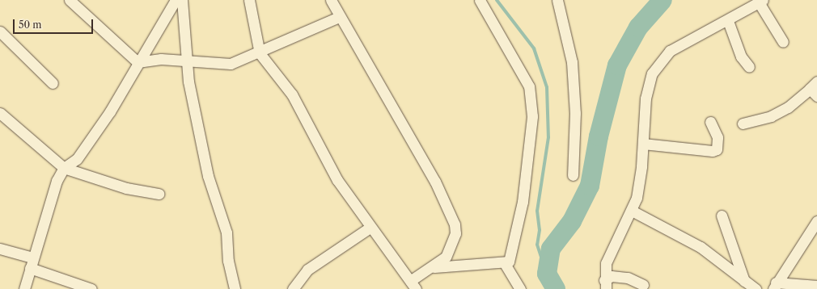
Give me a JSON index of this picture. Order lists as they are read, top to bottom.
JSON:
{
  "scale_bar": "50 m"
}
